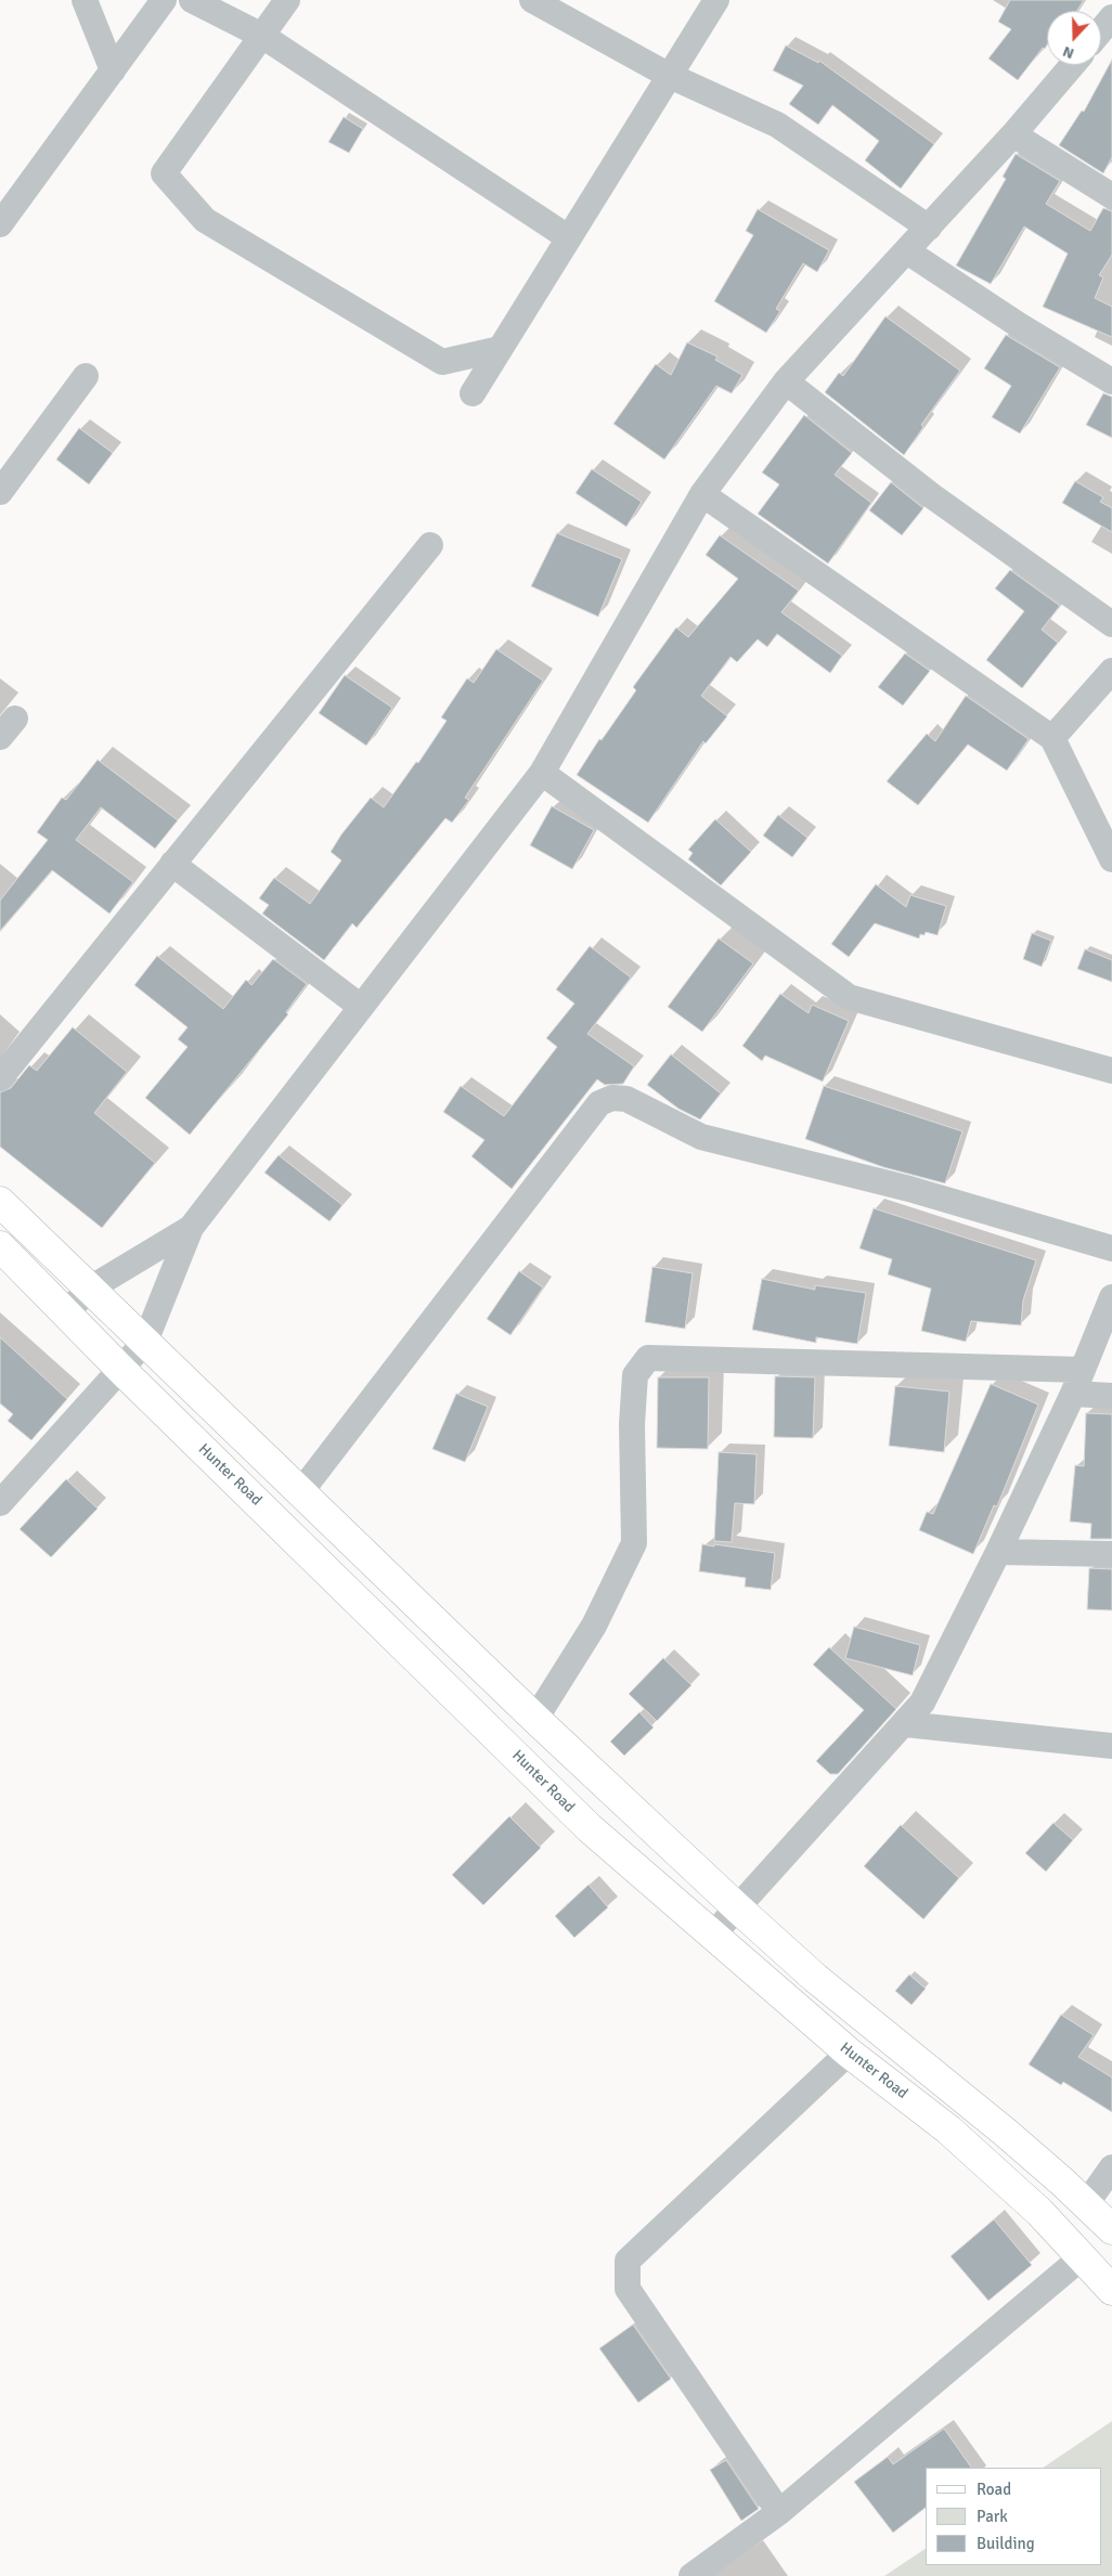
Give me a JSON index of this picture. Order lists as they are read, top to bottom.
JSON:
{
  "streets": {
    "main road": ["Hunter Road"]
  },
  "legend": ["Road", "Park", "Building"],
  "north": "bottom"
}
